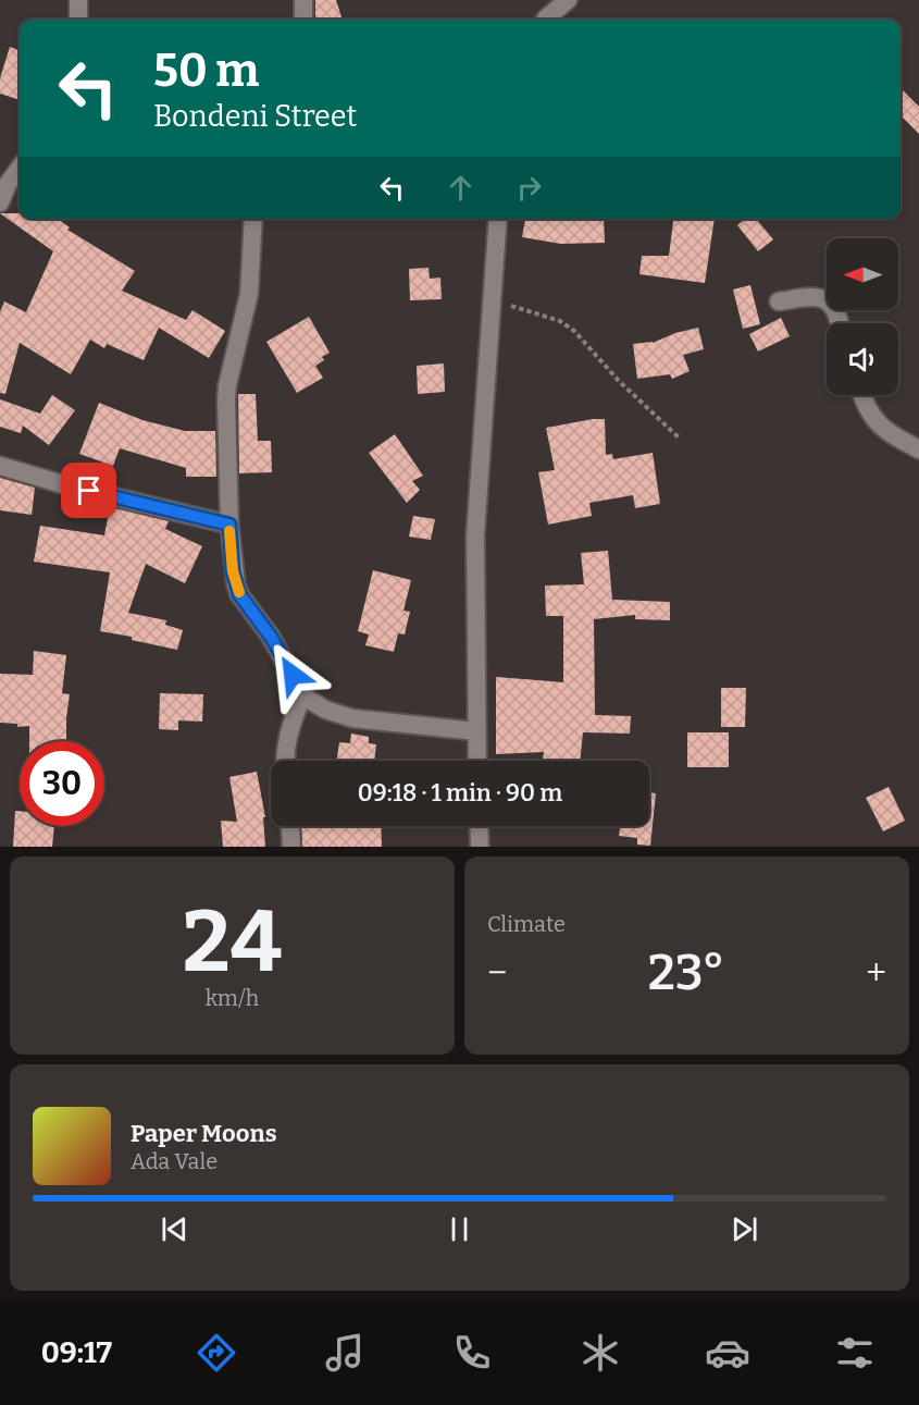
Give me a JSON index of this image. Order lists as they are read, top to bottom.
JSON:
{
  "north": "left",
  "page": {
    "turn": ["50 m", "Bondeni Street"],
    "limit": "30",
    "trip": "09:18 · 1 min · 90 m",
    "tile": [
      ["24", "km/h"],
      "Climate"
    ],
    "heat": ["−", "23°", "+"],
    "song": ["Paper Moons", "Ada Vale"],
    "tabs": "09:17"
  }
}
